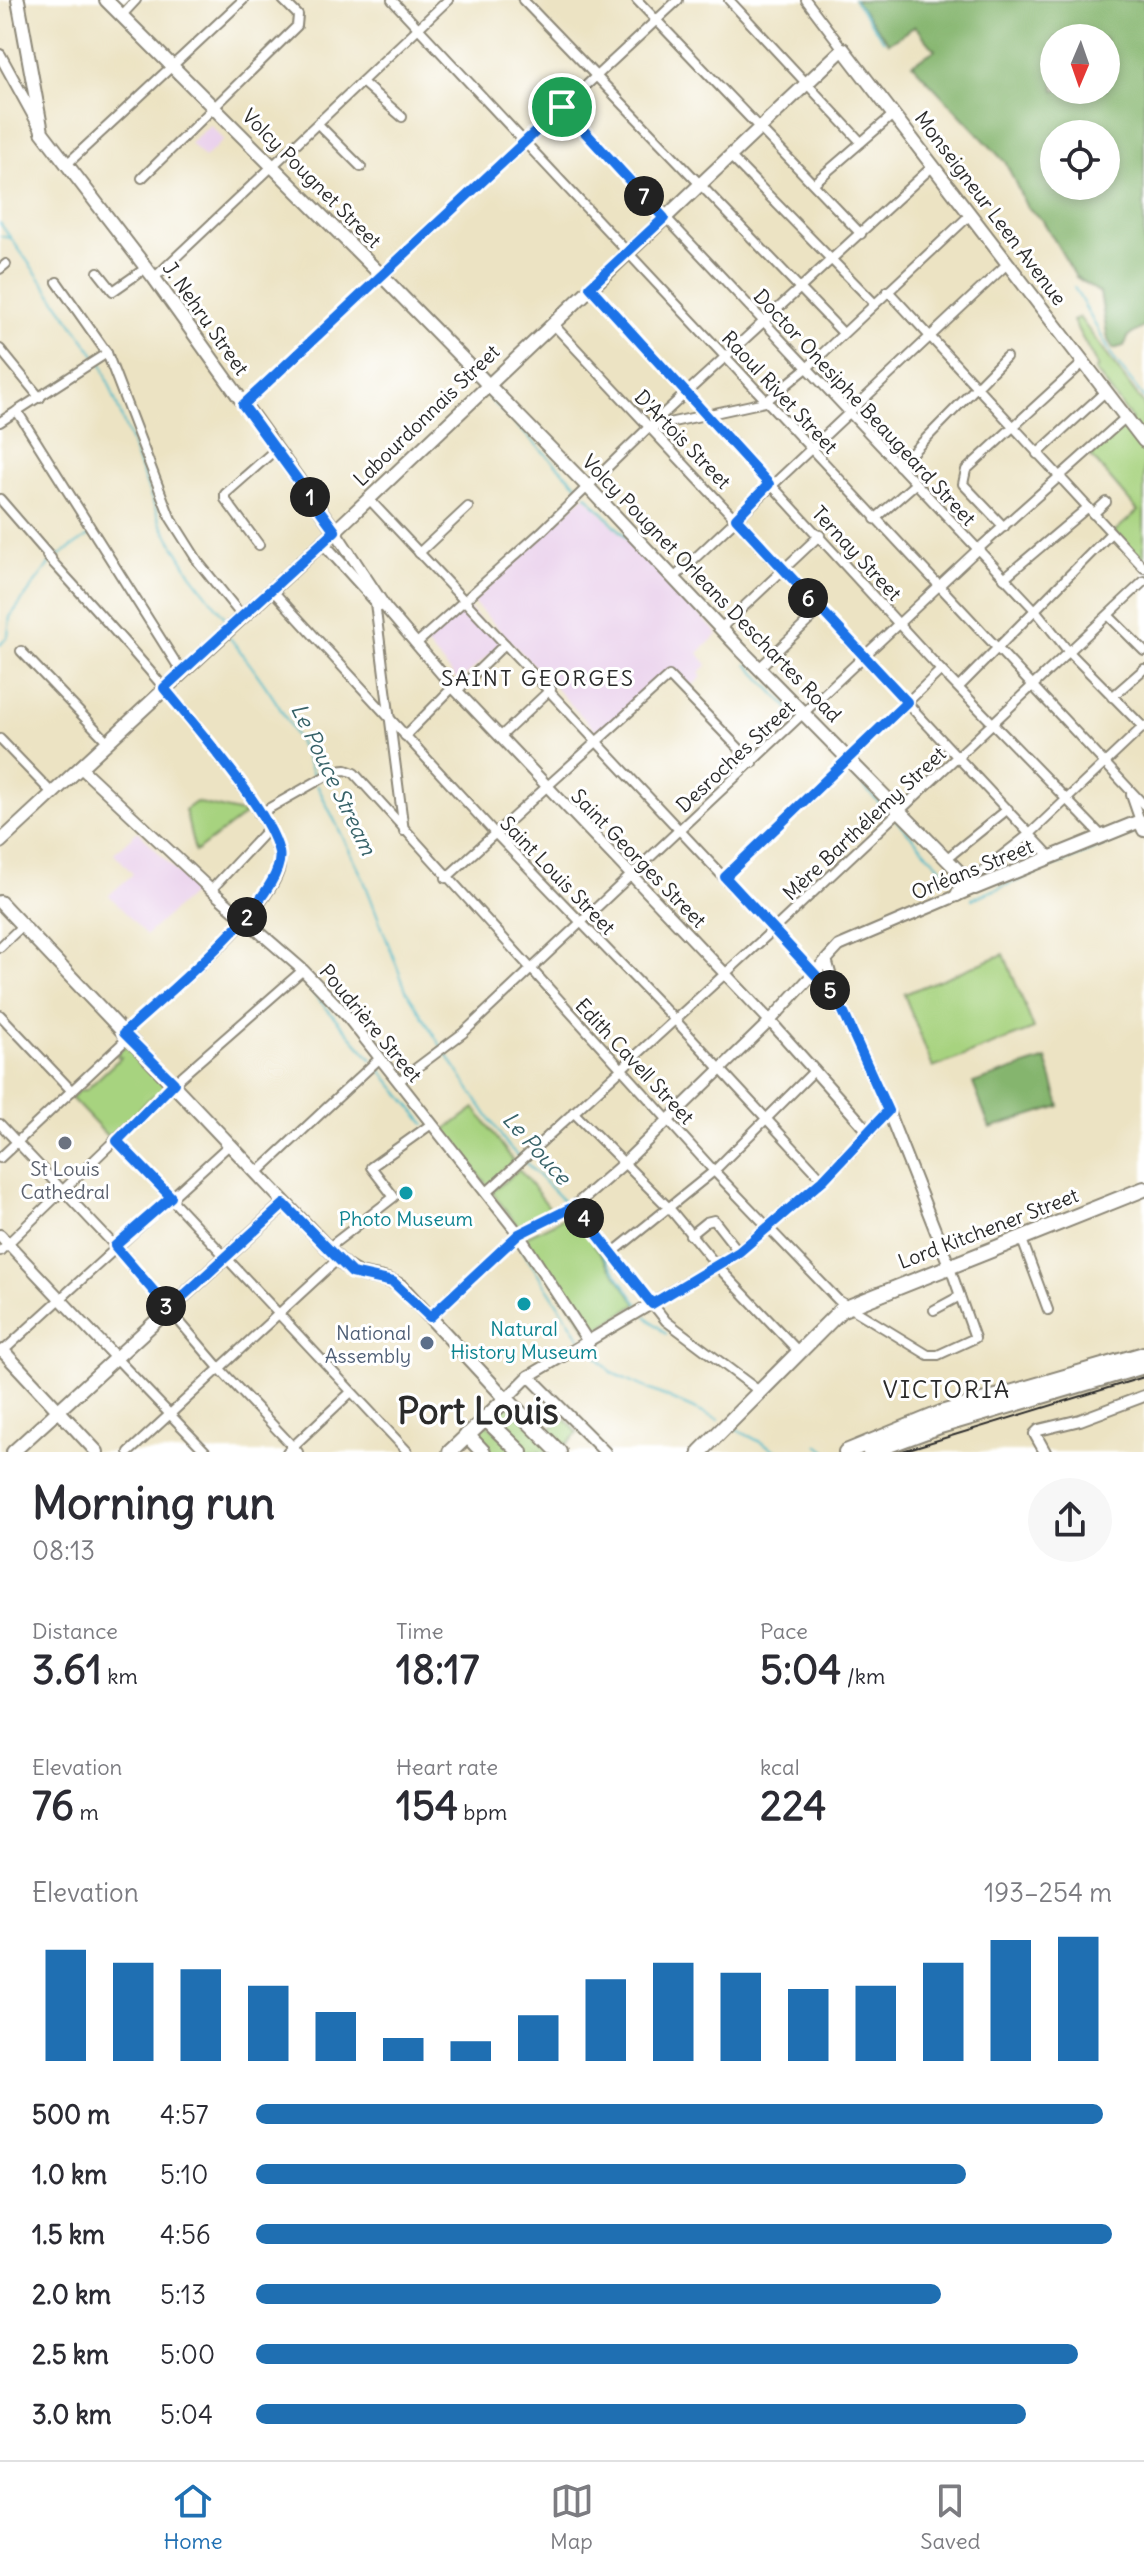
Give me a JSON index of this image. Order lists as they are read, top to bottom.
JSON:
{
  "streets": {
    "main road": [
      "Volcy Pougnet Street",
      "Monseigneur Leen Avenue",
      "J. Nehru Street",
      "Labourdonnais Street",
      "Volcy Pougnet Orleans Deschartes Road",
      "Orléans Street",
      "Lord Kitchener Street"
    ],
    "street": [
      "Raoul Rivet Street",
      "Doctor Onesiphe Beaugeard Street",
      "D'Artois Street",
      "Ternay Street",
      "Desroches Street",
      "Mère Barthélemy Street",
      "Saint Georges Street",
      "Saint Louis Street",
      "Poudrière Street",
      "Edith Cavell Street"
    ]
  },
  "crossings": [
    ["Volcy Pougnet Street", "Labourdonnais Street"],
    ["Volcy Pougnet Street", "Volcy Pougnet Orleans Deschartes Road"],
    ["Monseigneur Leen Avenue", "Labourdonnais Street"],
    ["Monseigneur Leen Avenue", "Desroches Street"],
    ["J. Nehru Street", "Labourdonnais Street"],
    ["J. Nehru Street", "Saint Georges Street"],
    ["Raoul Rivet Street", "Labourdonnais Street"],
    ["Raoul Rivet Street", "Desroches Street"],
    ["Raoul Rivet Street", "Mère Barthélemy Street"],
    ["Doctor Onesiphe Beaugeard Street", "Labourdonnais Street"],
    ["Doctor Onesiphe Beaugeard Street", "Desroches Street"],
    ["Doctor Onesiphe Beaugeard Street", "Mère Barthélemy Street"],
    ["Labourdonnais Street", "D'Artois Street"],
    ["Labourdonnais Street", "Ternay Street"],
    ["Labourdonnais Street", "Volcy Pougnet Orleans Deschartes Road"],
    ["Labourdonnais Street", "Saint Georges Street"],
    ["Labourdonnais Street", "Saint Louis Street"],
    ["Labourdonnais Street", "Poudrière Street"],
    ["D'Artois Street", "Desroches Street"],
    ["D'Artois Street", "Mère Barthélemy Street"],
    ["D'Artois Street", "Orléans Street"],
    ["Ternay Street", "Desroches Street"],
    ["Ternay Street", "Mère Barthélemy Street"],
    ["Ternay Street", "Orléans Street"],
    ["Volcy Pougnet Orleans Deschartes Road", "Desroches Street"],
    ["Volcy Pougnet Orleans Deschartes Road", "Mère Barthélemy Street"],
    ["Volcy Pougnet Orleans Deschartes Road", "Orléans Street"],
    ["Desroches Street", "Saint Georges Street"],
    ["Desroches Street", "Saint Louis Street"],
    ["Desroches Street", "Poudrière Street"],
    ["Desroches Street", "Edith Cavell Street"],
    ["Mère Barthélemy Street", "Saint Georges Street"],
    ["Mère Barthélemy Street", "Saint Louis Street"],
    ["Mère Barthélemy Street", "Poudrière Street"],
    ["Mère Barthélemy Street", "Edith Cavell Street"],
    ["Saint Georges Street", "Orléans Street"],
    ["Orléans Street", "Saint Louis Street"],
    ["Orléans Street", "Poudrière Street"],
    ["Orléans Street", "Edith Cavell Street"],
    ["Edith Cavell Street", "Lord Kitchener Street"]
  ],
  "districts": ["SAINT GEORGES", "VICTORIA", "Port Louis"],
  "water": ["Le Pouce Stream", "Le Pouce"],
  "places": [
    "St Louis Cathedral",
    "Photo Museum",
    "Natural History Museum",
    "National Assembly"
  ],
  "north": "bottom",
  "page": {
    "pins": [
      "7",
      "1",
      "6",
      "2",
      "5",
      "4",
      "3"
    ],
    "heading": ["Morning run", "08:13"],
    "stats": [
      ["Distance", "3.61 km"],
      ["Time", "18:17"],
      ["Pace", "5:04 /km"],
      ["Elevation", "76 m"],
      ["Heart rate", "154 bpm"],
      ["kcal", "224"]
    ],
    "chart": ["Elevation", "193–254 m"],
    "list": [
      {
        "name": "500 m",
        "note": "4:57"
      },
      {
        "name": "1.0 km",
        "note": "5:10"
      },
      {
        "name": "1.5 km",
        "note": "4:56"
      },
      {
        "name": "2.0 km",
        "note": "5:13"
      },
      {
        "name": "2.5 km",
        "note": "5:00"
      },
      {
        "name": "3.0 km",
        "note": "5:04"
      }
    ],
    "tabs": ["Home", "Map", "Saved"]
  }
}
